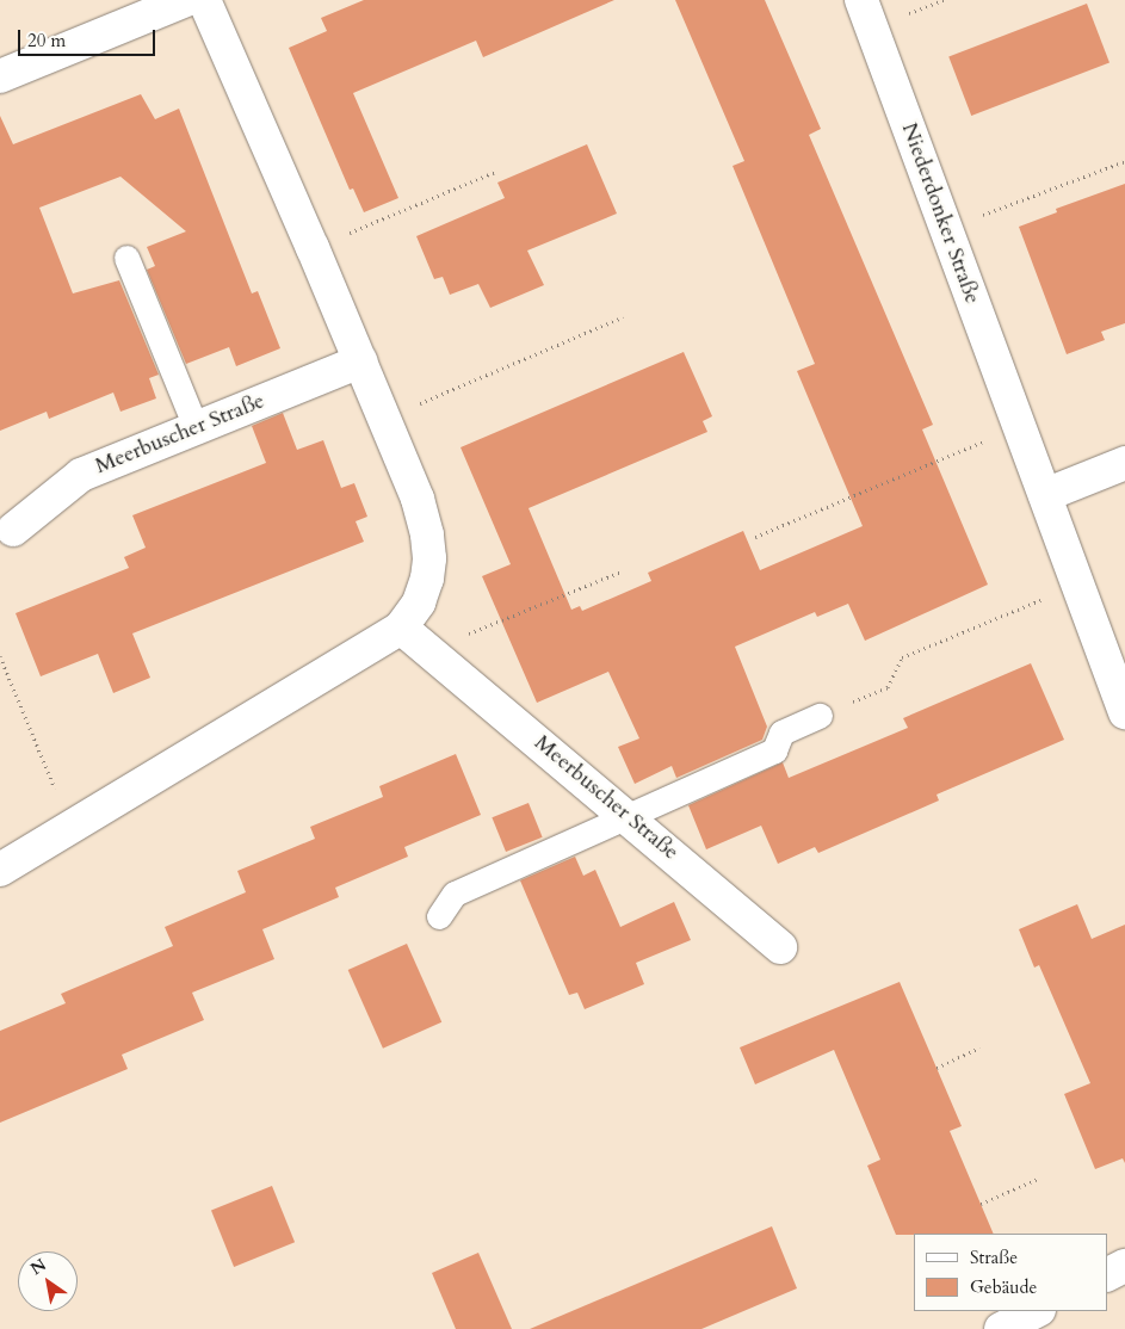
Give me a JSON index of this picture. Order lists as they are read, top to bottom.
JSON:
{
  "streets": {
    "street": ["Niederdonker Straße", "Meerbuscher Straße"]
  },
  "legend": ["Straße", "Gebäude"],
  "scale_bar": "20 m",
  "north": "top left"
}
